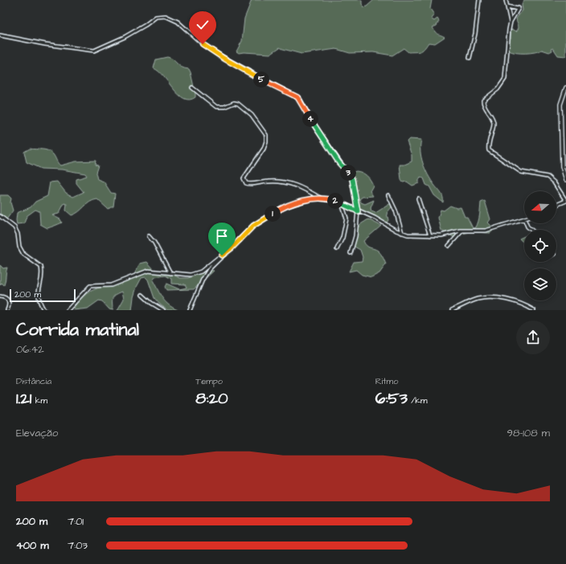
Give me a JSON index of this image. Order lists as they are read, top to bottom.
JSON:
{
  "scale_bar": "200 m",
  "north": "left",
  "page": {
    "pins": [
      "5",
      "4",
      "3",
      "2",
      "1"
    ],
    "scale": "200 m",
    "heading": ["Corrida matinal", "06:42"],
    "stats": [
      ["Distância", "1.21 km"],
      ["Tempo", "8:20"],
      ["Ritmo", "6:53 /km"]
    ],
    "chart": ["Elevação", "98–108 m"],
    "list": [
      {
        "name": "200 m",
        "note": "7:01"
      },
      {
        "name": "400 m",
        "note": "7:03"
      }
    ]
  }
}
